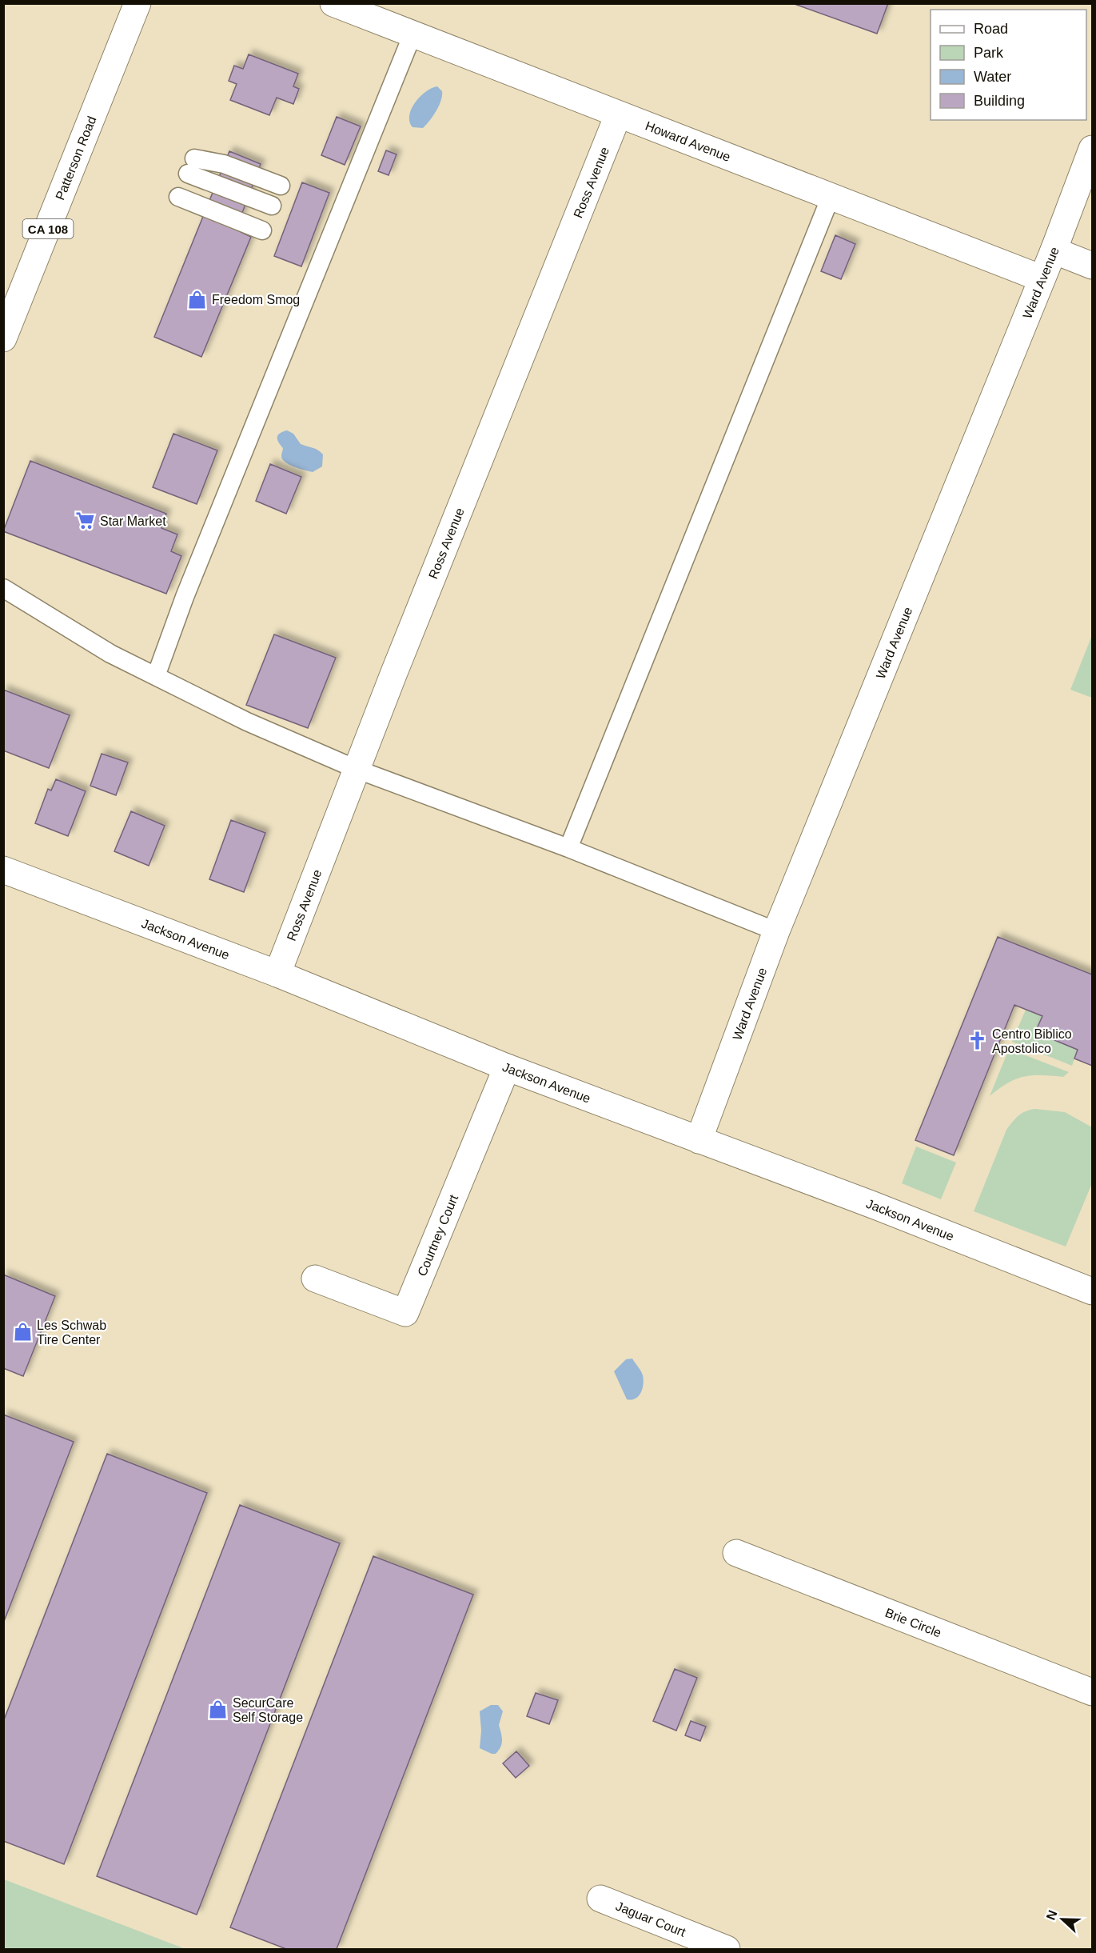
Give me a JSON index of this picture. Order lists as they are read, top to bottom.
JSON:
{
  "streets": {
    "street": [
      "Howard Avenue",
      "Patterson Road",
      "Ross Avenue",
      "CA 108",
      "Ward Avenue",
      "Jackson Avenue",
      "Courtney Court",
      "Brie Circle",
      "Jaguar Court"
    ]
  },
  "crossings": [
    ["Howard Avenue", "Ross Avenue"],
    ["Howard Avenue", "Ward Avenue"],
    ["Ross Avenue", "Jackson Avenue"],
    ["Ward Avenue", "Jackson Avenue"],
    ["Jackson Avenue", "Courtney Court"]
  ],
  "places": {
    "shop": ["Freedom Smog", "Les Schwab Tire Center", "SecurCare Self Storage"],
    "supermarket": ["Star Market"],
    "church": ["Centro Biblico Apostolico"]
  },
  "legend": [
    "Road",
    "Park",
    "Water",
    "Building"
  ],
  "north": "left"
}
